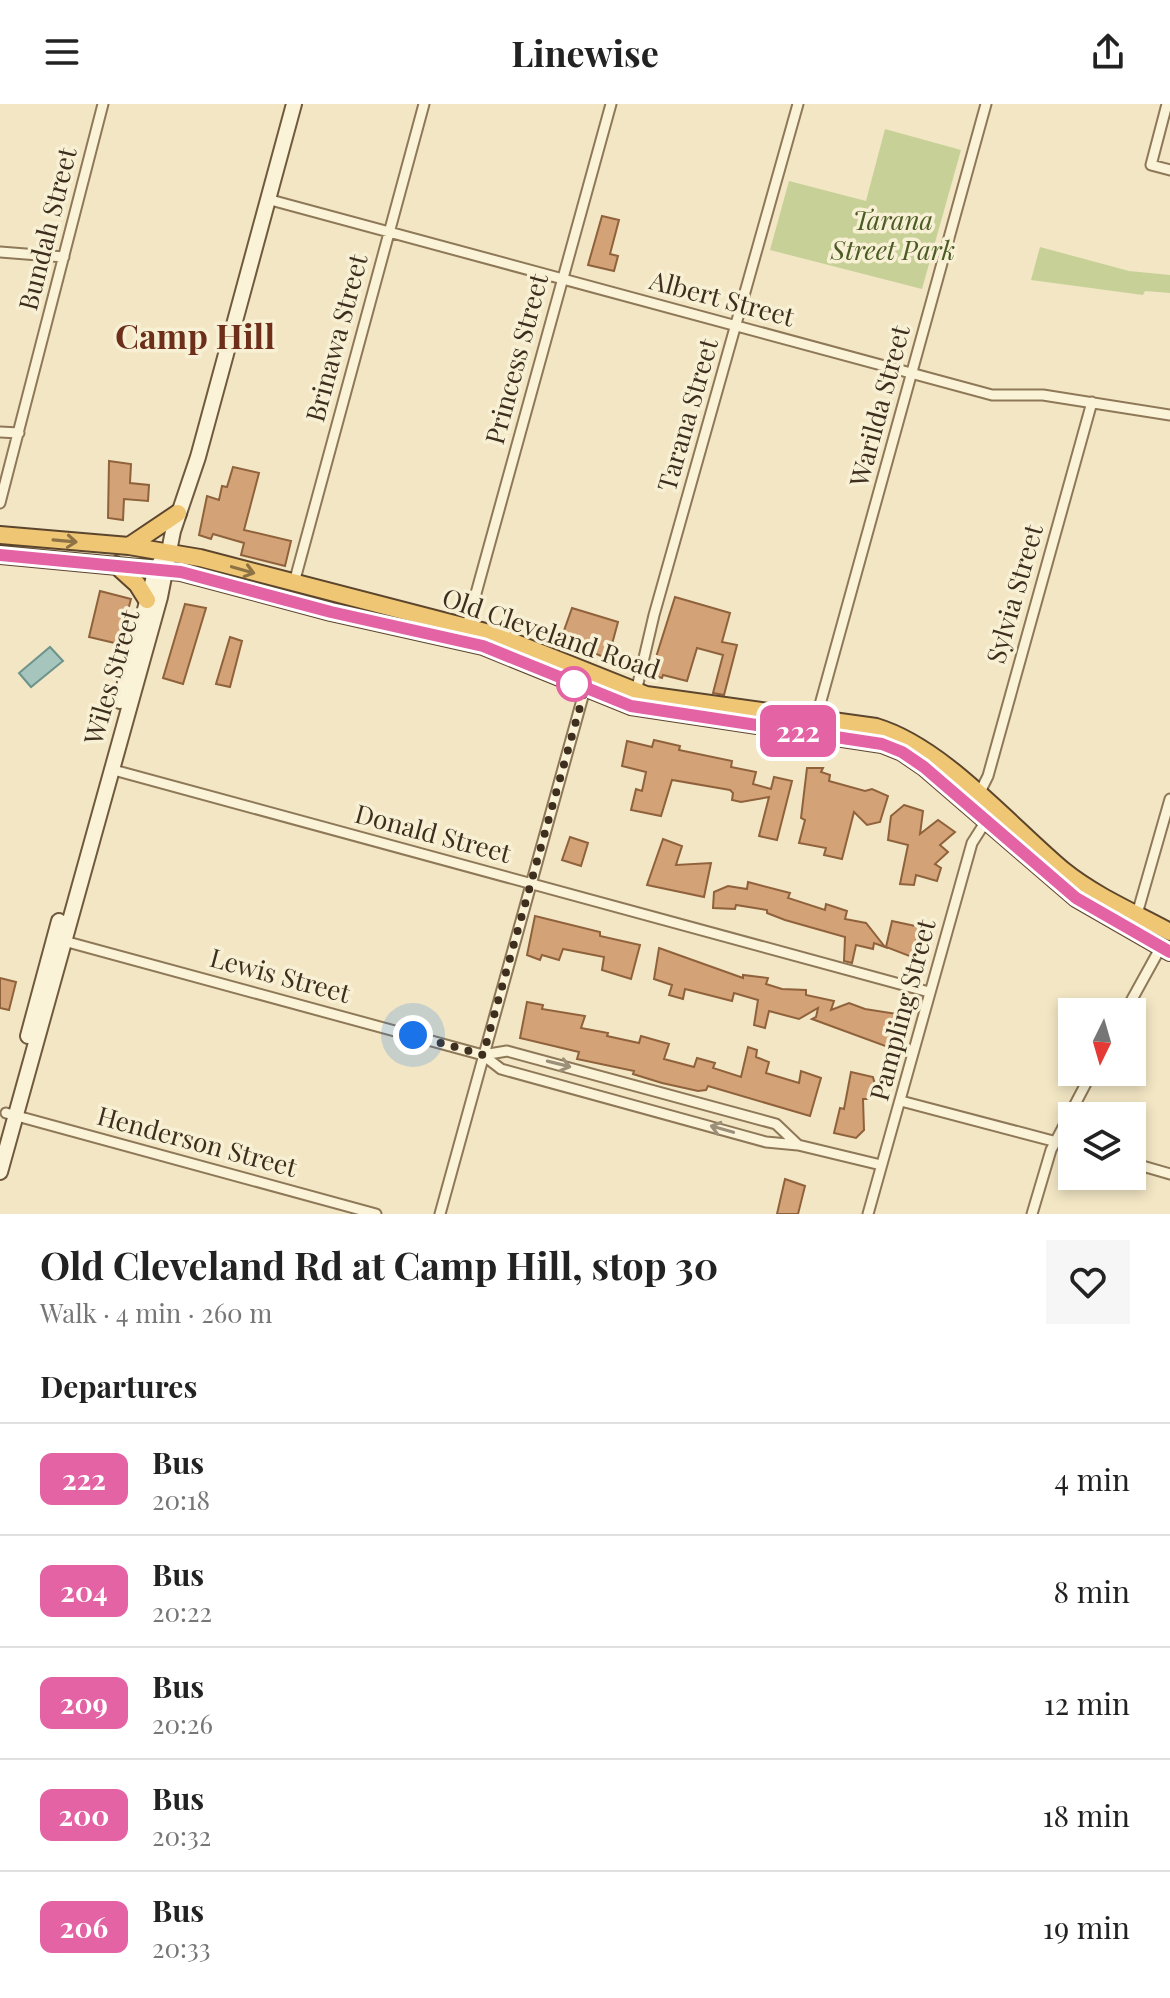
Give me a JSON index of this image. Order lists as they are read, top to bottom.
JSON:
{
  "streets": {
    "highway": ["Old Cleveland Road"],
    "main road": ["Wiles Street"],
    "street": [
      "Bundah Street",
      "Albert Street",
      "Brinawa Street",
      "Princess Street",
      "Warilda Street",
      "Tarana Street",
      "Sylvia Street",
      "Donald Street",
      "Lewis Street",
      "Pampling Street",
      "Henderson Street"
    ]
  },
  "crossings": [
    ["Albert Street", "Brinawa Street"],
    ["Albert Street", "Princess Street"],
    ["Albert Street", "Warilda Street"],
    ["Albert Street", "Tarana Street"],
    ["Albert Street", "Sylvia Street"],
    ["Albert Street", "Wiles Street"],
    ["Brinawa Street", "Old Cleveland Road"],
    ["Princess Street", "Old Cleveland Road"],
    ["Warilda Street", "Old Cleveland Road"],
    ["Tarana Street", "Old Cleveland Road"],
    ["Sylvia Street", "Old Cleveland Road"],
    ["Old Cleveland Road", "Wiles Street"],
    ["Old Cleveland Road", "Pampling Street"],
    ["Wiles Street", "Donald Street"],
    ["Wiles Street", "Lewis Street"],
    ["Wiles Street", "Henderson Street"],
    ["Donald Street", "Pampling Street"],
    ["Lewis Street", "Pampling Street"]
  ],
  "districts": ["Camp Hill"],
  "parks": ["Tarana Street Park"],
  "lines": ["bus line 222"],
  "north": "bottom",
  "page": {
    "header": "Linewise",
    "on_map": "222",
    "heading": [
      ["Old Cleveland Rd at Camp Hill, stop 30", "Walk · 4 min · 260 m"],
      "Departures"
    ],
    "list": [
      {
        "mark": "222",
        "name": "Bus",
        "note": "20:18",
        "value": "4 min"
      },
      {
        "mark": "204",
        "name": "Bus",
        "note": "20:22",
        "value": "8 min"
      },
      {
        "mark": "209",
        "name": "Bus",
        "note": "20:26",
        "value": "12 min"
      },
      {
        "mark": "200",
        "name": "Bus",
        "note": "20:32",
        "value": "18 min"
      },
      {
        "mark": "206",
        "name": "Bus",
        "note": "20:33",
        "value": "19 min"
      }
    ]
  }
}
